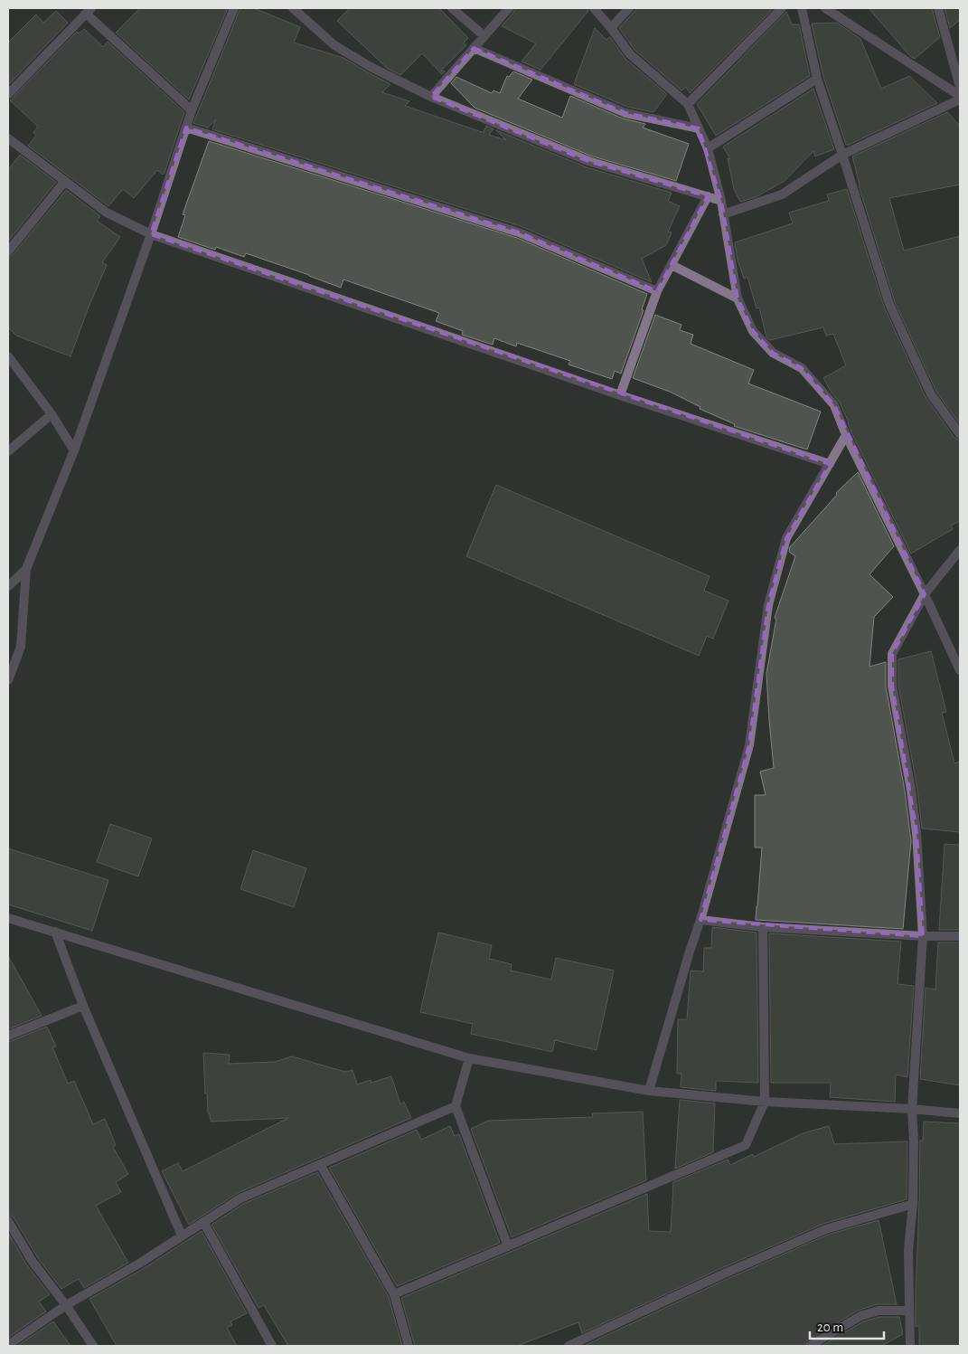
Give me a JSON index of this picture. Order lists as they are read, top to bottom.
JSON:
{
  "scale_bar": "20 m"
}
